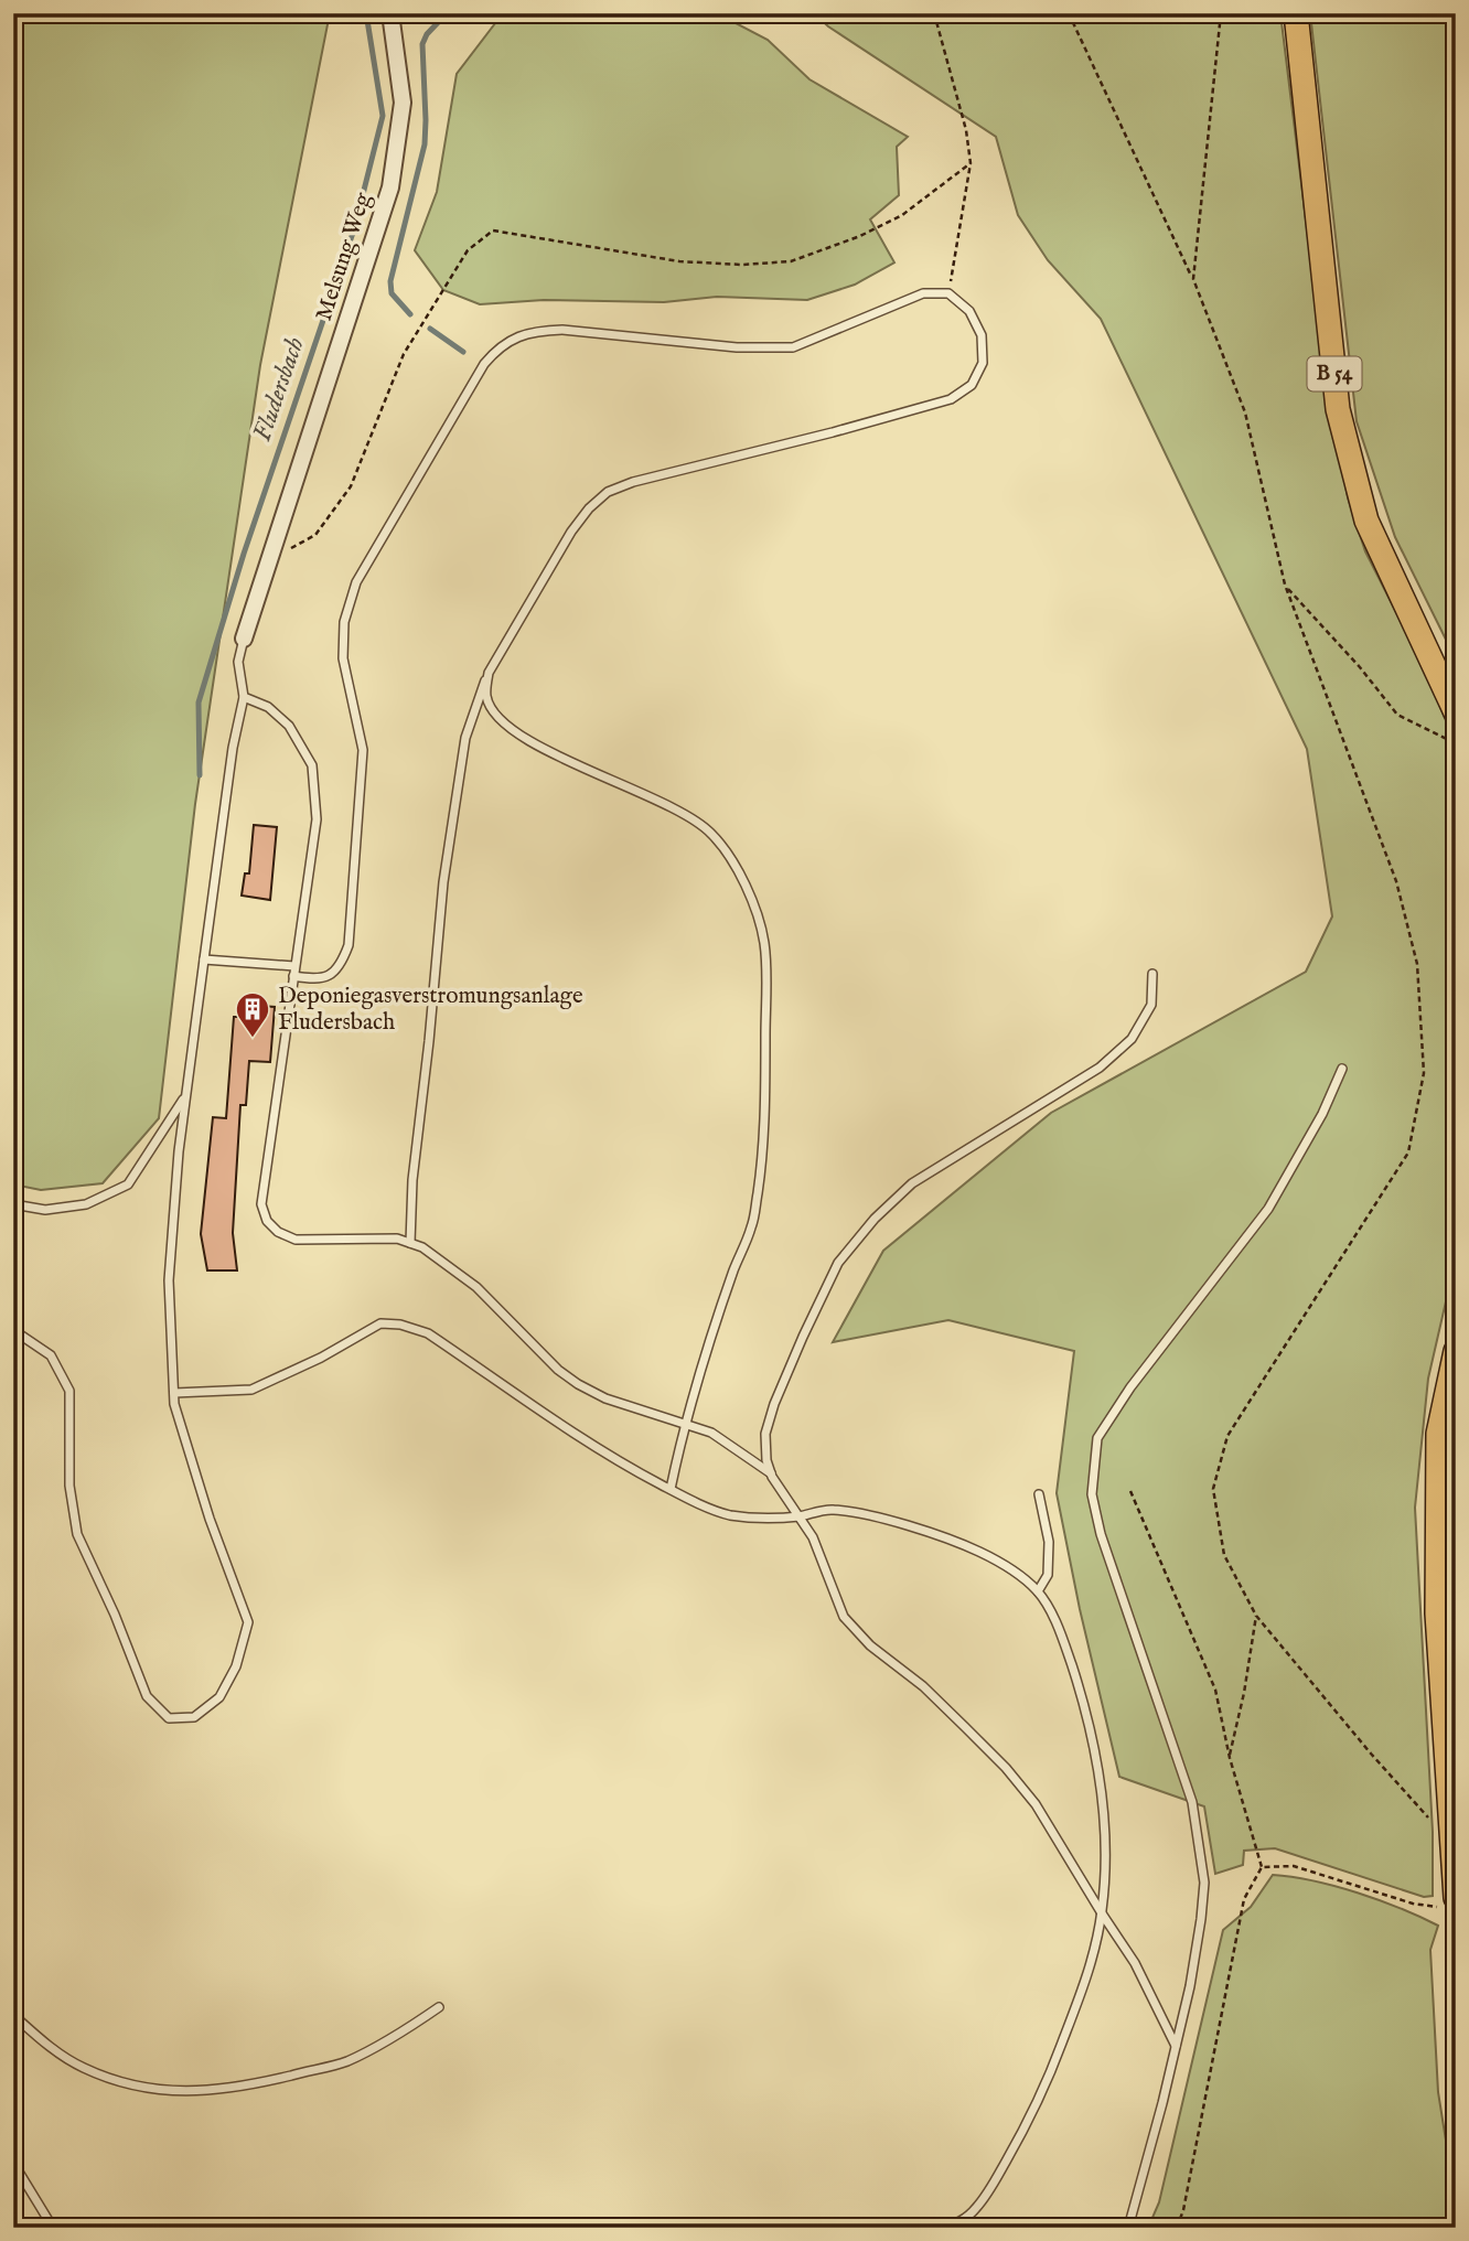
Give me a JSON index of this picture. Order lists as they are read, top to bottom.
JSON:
{
  "streets": {
    "main road": ["B 54"],
    "street": ["Melsung Weg"]
  },
  "water": ["Fludersbach"],
  "places": {
    "building": ["Deponiegasverstromungsanlage Fludersbach"]
  }
}
